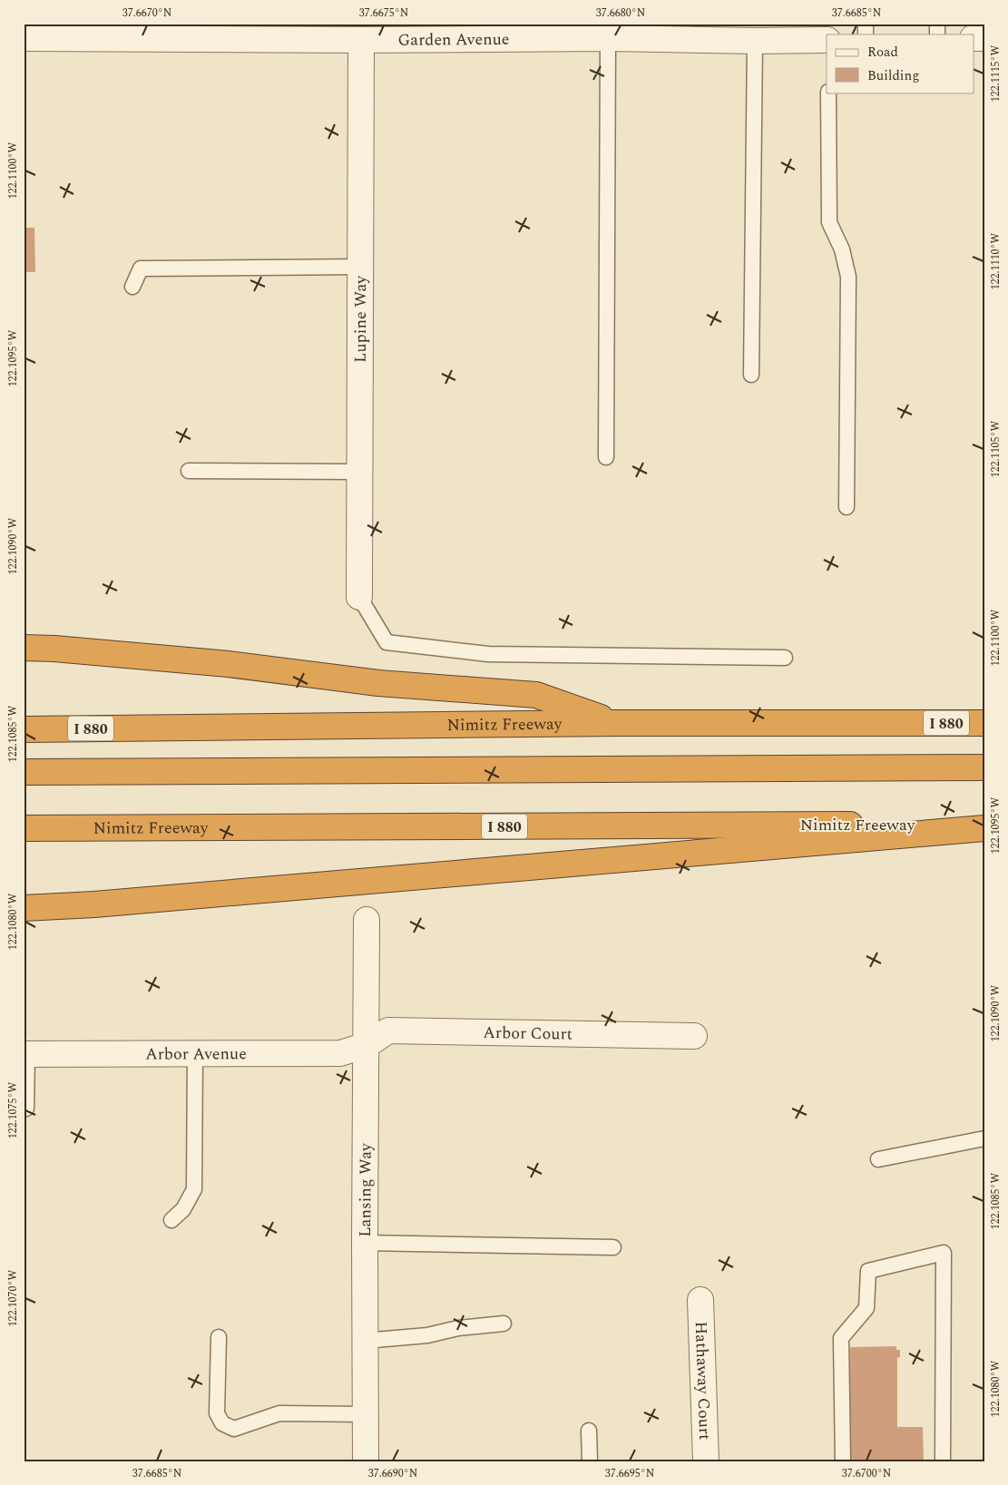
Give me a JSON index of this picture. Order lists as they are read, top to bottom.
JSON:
{
  "streets": {
    "highway": ["I 880", "Nimitz Freeway"],
    "street": [
      "Garden Avenue",
      "Lupine Way",
      "Arbor Court",
      "Arbor Avenue",
      "Lansing Way",
      "Hathaway Court"
    ]
  },
  "crossings": [
    ["Garden Avenue", "Lupine Way"],
    ["Arbor Court", "Arbor Avenue"],
    ["Arbor Court", "Lansing Way"],
    ["Arbor Avenue", "Lansing Way"]
  ],
  "legend": ["Road", "Building"],
  "coordinates": [
    "37.6670°N",
    "37.6675°N",
    "37.6680°N",
    "37.6685°N",
    "122.1115°W",
    "122.1100°W",
    "122.1110°W",
    "122.1095°W",
    "122.1105°W",
    "122.1090°W",
    "122.1085°W",
    "122.1080°W",
    "122.1075°W",
    "122.1070°W",
    "37.6690°N",
    "37.6695°N",
    "37.6700°N"
  ]
}
